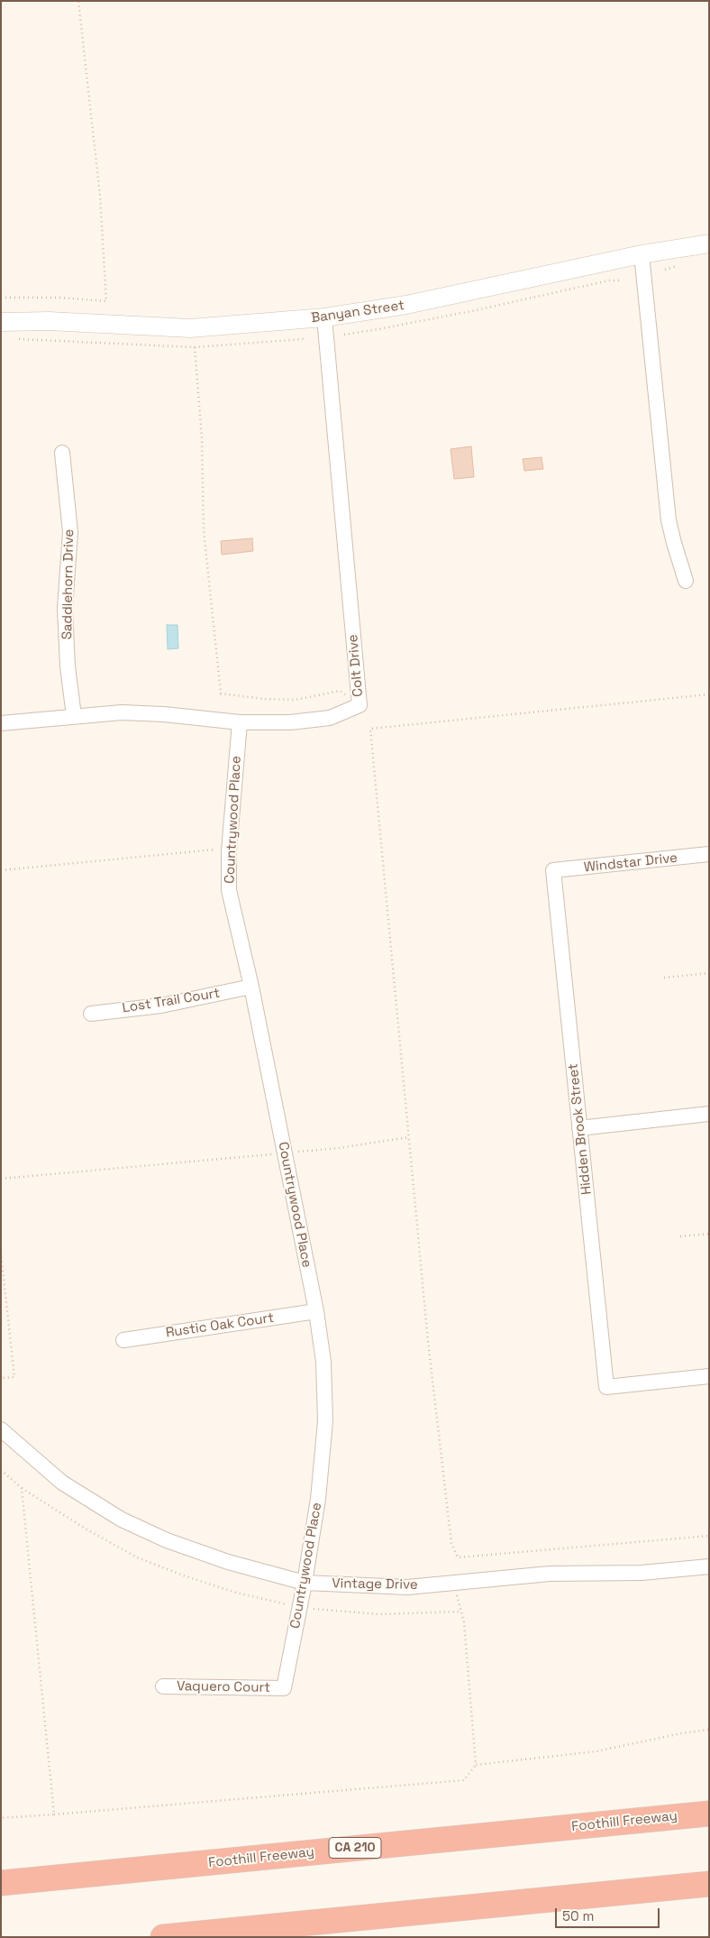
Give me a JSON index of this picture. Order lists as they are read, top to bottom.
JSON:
{
  "streets": {
    "highway": ["Foothill Freeway", "CA 210"],
    "street": [
      "Banyan Street",
      "Saddlehorn Drive",
      "Colt Drive",
      "Countrywood Place",
      "Windstar Drive",
      "Lost Trail Court",
      "Hidden Brook Street",
      "Rustic Oak Court",
      "Vintage Drive",
      "Vaquero Court"
    ]
  },
  "crossings": [
    ["Banyan Street", "Colt Drive"],
    ["Saddlehorn Drive", "Colt Drive"],
    ["Colt Drive", "Countrywood Place"],
    ["Countrywood Place", "Lost Trail Court"],
    ["Countrywood Place", "Rustic Oak Court"],
    ["Countrywood Place", "Vintage Drive"],
    ["Countrywood Place", "Vaquero Court"],
    ["Windstar Drive", "Hidden Brook Street"]
  ],
  "scale_bar": "50 m"
}
